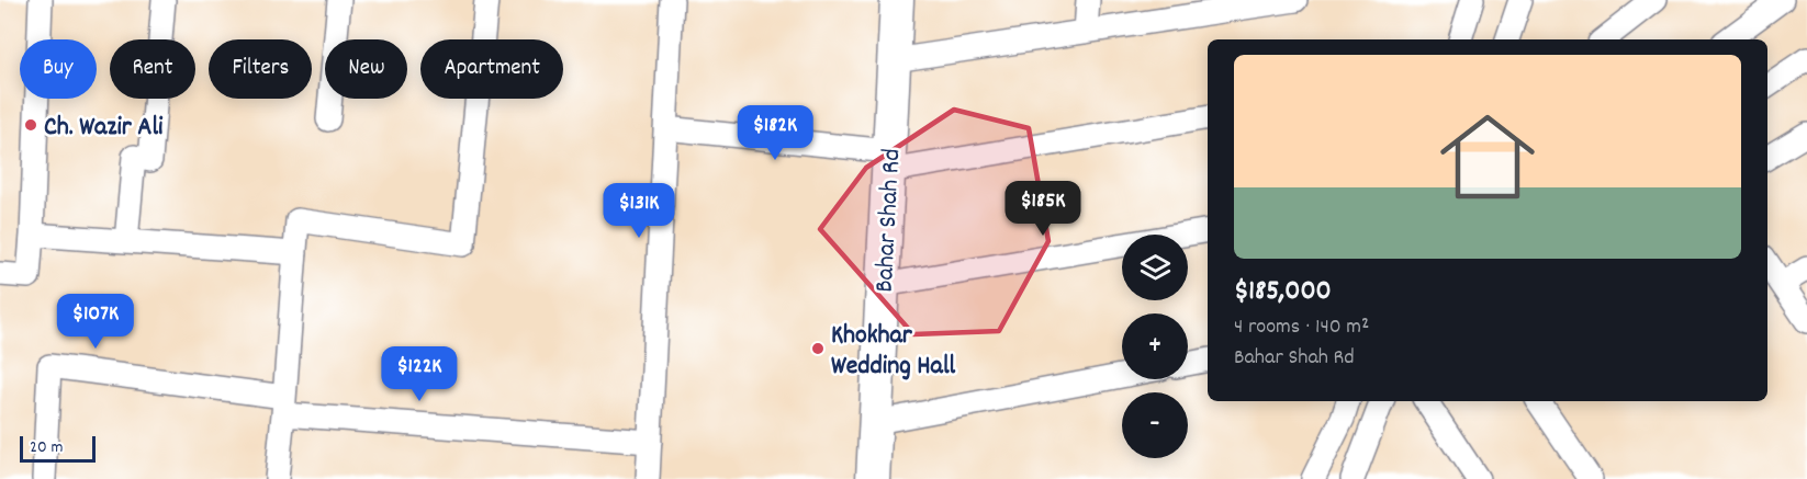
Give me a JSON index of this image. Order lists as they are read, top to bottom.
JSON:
{
  "streets": {
    "main road": ["Bahar Shah Rd"]
  },
  "places": ["Ch. Wazir Ali", "Khokhar Wedding Hall"],
  "scale_bar": "20 m",
  "page": {
    "chip": [
      "Buy",
      "Rent",
      "Filters",
      "New",
      "Apartment"
    ],
    "list": [
      {
        "name": "$185,000",
        "note": "4 rooms · 140 m² · Bahar Shah Rd"
      }
    ],
    "price": [
      "$182K",
      "$185K",
      "$131K",
      "$107K",
      "$122K"
    ],
    "map_buttons": ["+", "−"],
    "scale": "20 m"
  }
}
